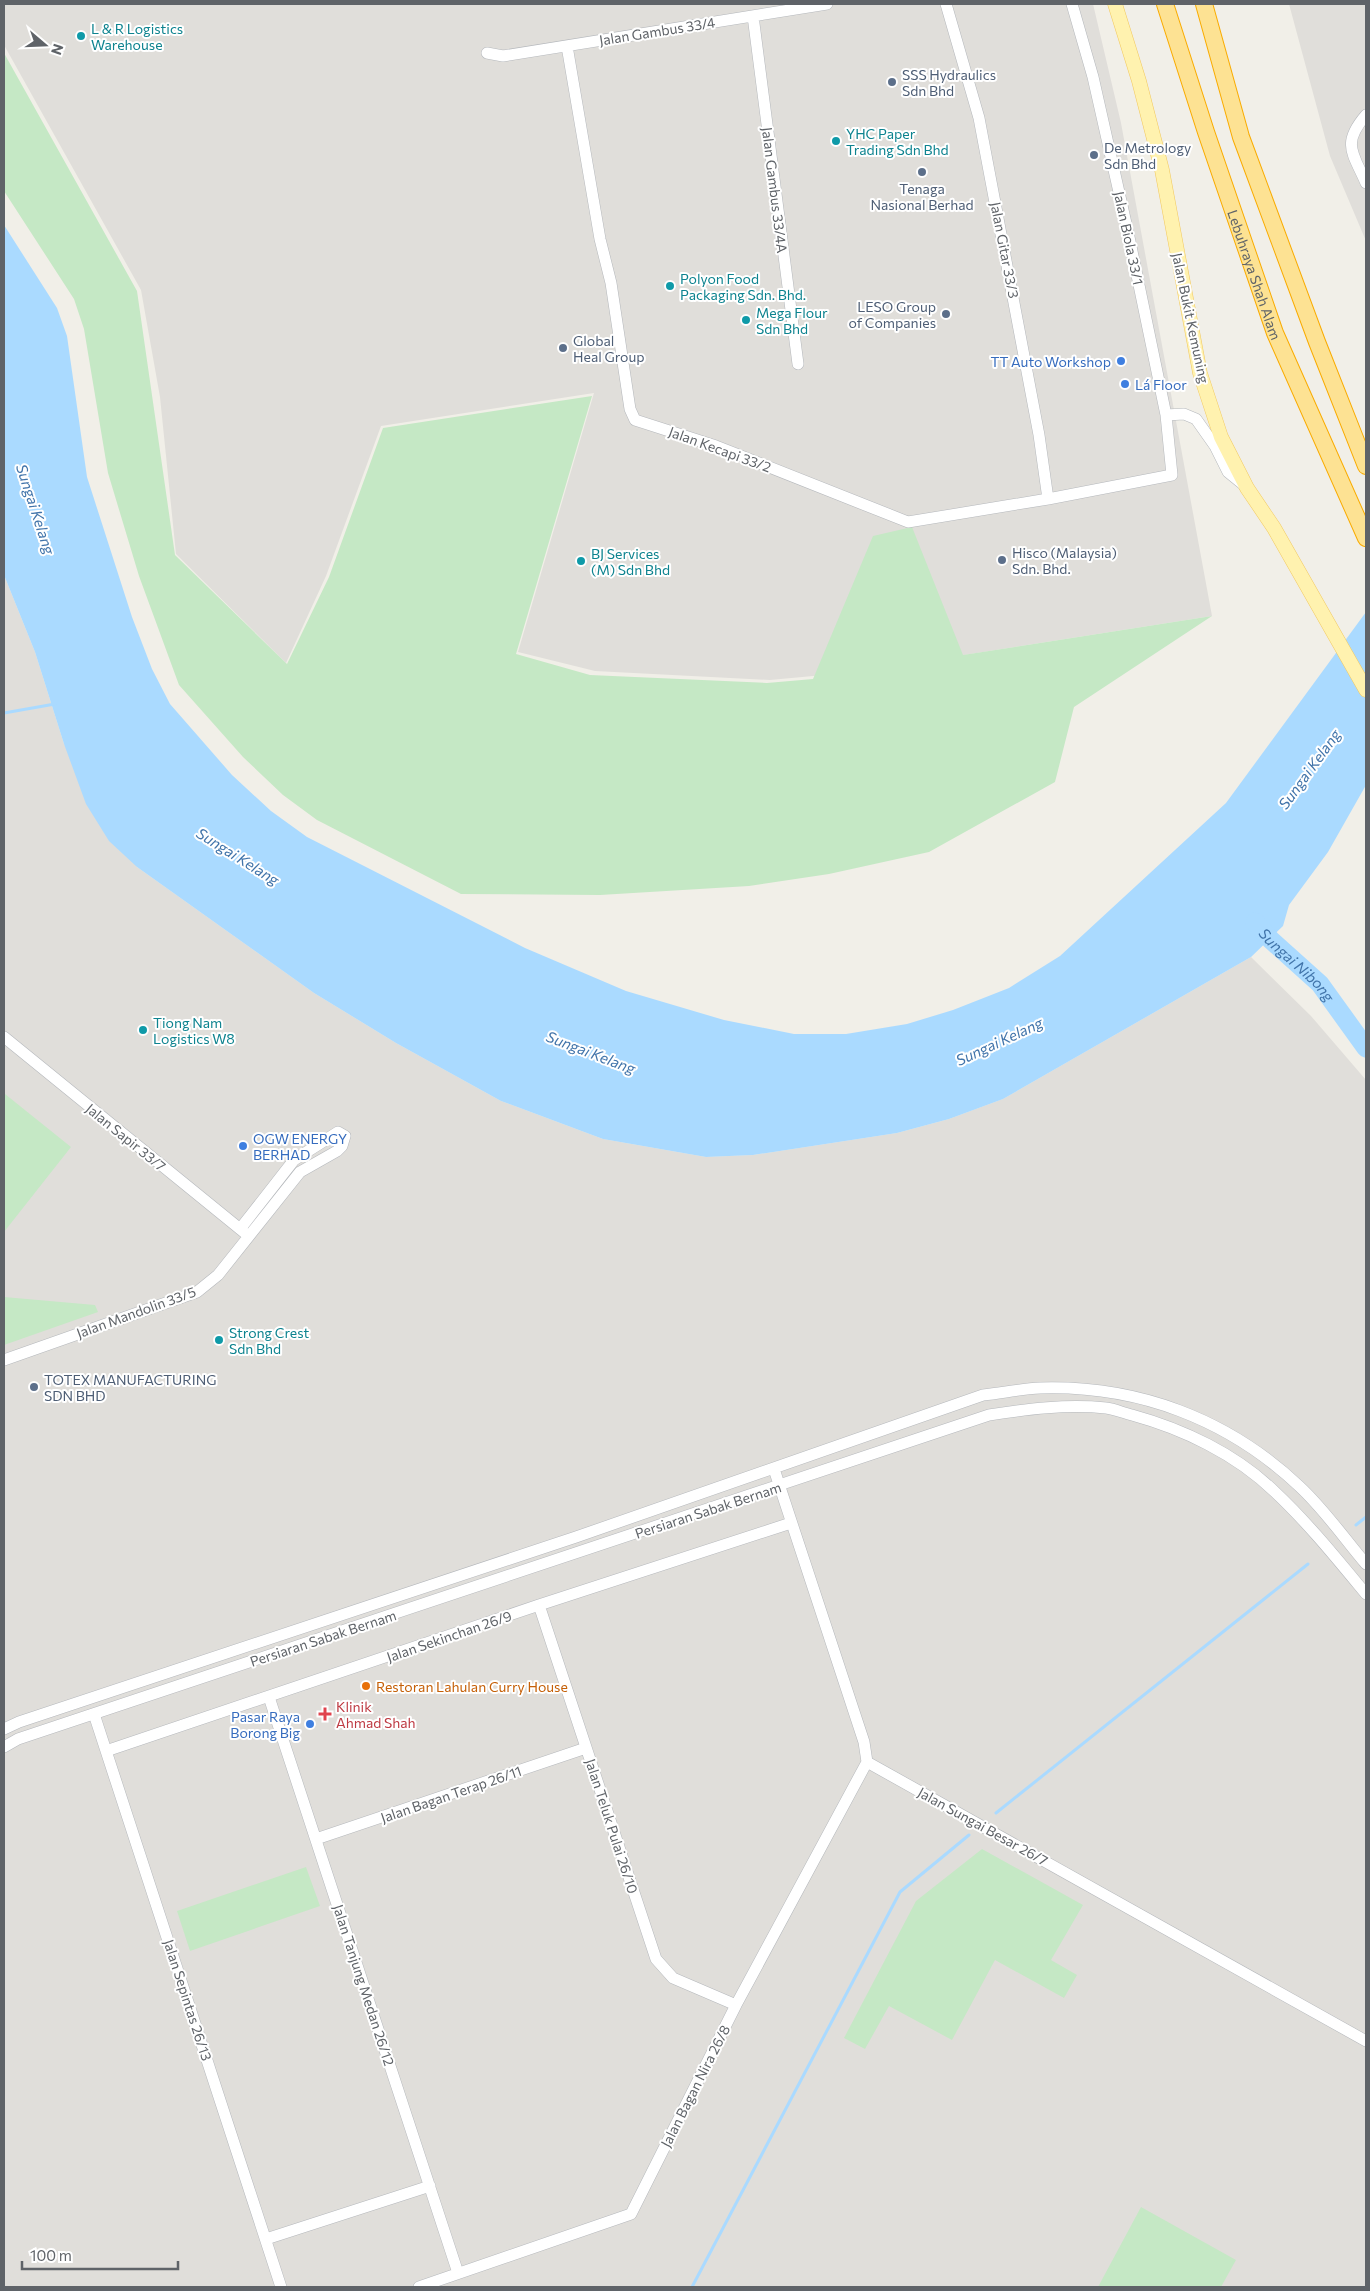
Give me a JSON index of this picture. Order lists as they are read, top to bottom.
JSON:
{
  "streets": {
    "highway": ["Lebuhraya Shah Alam"],
    "main road": ["Jalan Bukit Kemuning"],
    "street": [
      "Jalan Gambus 33/4",
      "Jalan Gambus 33/4A",
      "Jalan Biola 33/1",
      "Jalan Gitar 33/3",
      "Jalan Kecapi 33/2",
      "Jalan Sapir 33/7",
      "Jalan Mandolin 33/5",
      "Persiaran Sabak Bernam",
      "Jalan Sekinchan 26/9",
      "Jalan Bagan Terap 26/11",
      "Jalan Teluk Pulai 26/10",
      "Jalan Sungai Besar 26/7",
      "Jalan Tanjung Medan 26/12",
      "Jalan Sepintas 26/13",
      "Jalan Bagan Nira 26/8"
    ]
  },
  "crossings": [
    ["Jalan Gambus 33/4", "Jalan Gambus 33/4A"],
    ["Jalan Gambus 33/4", "Jalan Kecapi 33/2"],
    ["Jalan Biola 33/1", "Jalan Kecapi 33/2"],
    ["Jalan Gitar 33/3", "Jalan Kecapi 33/2"],
    ["Jalan Sapir 33/7", "Jalan Mandolin 33/5"],
    ["Persiaran Sabak Bernam", "Jalan Sepintas 26/13"],
    ["Jalan Sekinchan 26/9", "Jalan Teluk Pulai 26/10"],
    ["Jalan Sekinchan 26/9", "Jalan Tanjung Medan 26/12"],
    ["Jalan Sekinchan 26/9", "Jalan Sepintas 26/13"],
    ["Jalan Bagan Terap 26/11", "Jalan Teluk Pulai 26/10"],
    ["Jalan Bagan Terap 26/11", "Jalan Tanjung Medan 26/12"],
    ["Jalan Teluk Pulai 26/10", "Jalan Bagan Nira 26/8"],
    ["Jalan Sungai Besar 26/7", "Jalan Bagan Nira 26/8"],
    ["Jalan Tanjung Medan 26/12", "Jalan Bagan Nira 26/8"]
  ],
  "water": ["Sungai Kelang", "Sungai Nibong"],
  "places": {
    "other": [
      "L & R Logistics Warehouse",
      "SSS Hydraulics Sdn Bhd",
      "YHC Paper Trading Sdn Bhd",
      "De Metrology Sdn Bhd",
      "Tenaga Nasional Berhad",
      "Polyon Food Packaging Sdn. Bhd.",
      "LESO Group of Companies",
      "Mega Flour Sdn Bhd",
      "Global Heal Group",
      "TT Auto Workshop",
      "Lá Floor",
      "Hisco (Malaysia) Sdn. Bhd.",
      "BJ Services (M) Sdn Bhd",
      "Tiong Nam Logistics W8",
      "OGW ENERGY BERHAD",
      "Strong Crest Sdn Bhd",
      "TOTEX MANUFACTURING SDN BHD",
      "Restoran Lahulan Curry House",
      "Pasar Raya Borong Big"
    ],
    "health": ["Klinik Ahmad Shah"]
  },
  "scale_bar": "100 m",
  "north": "right"
}
